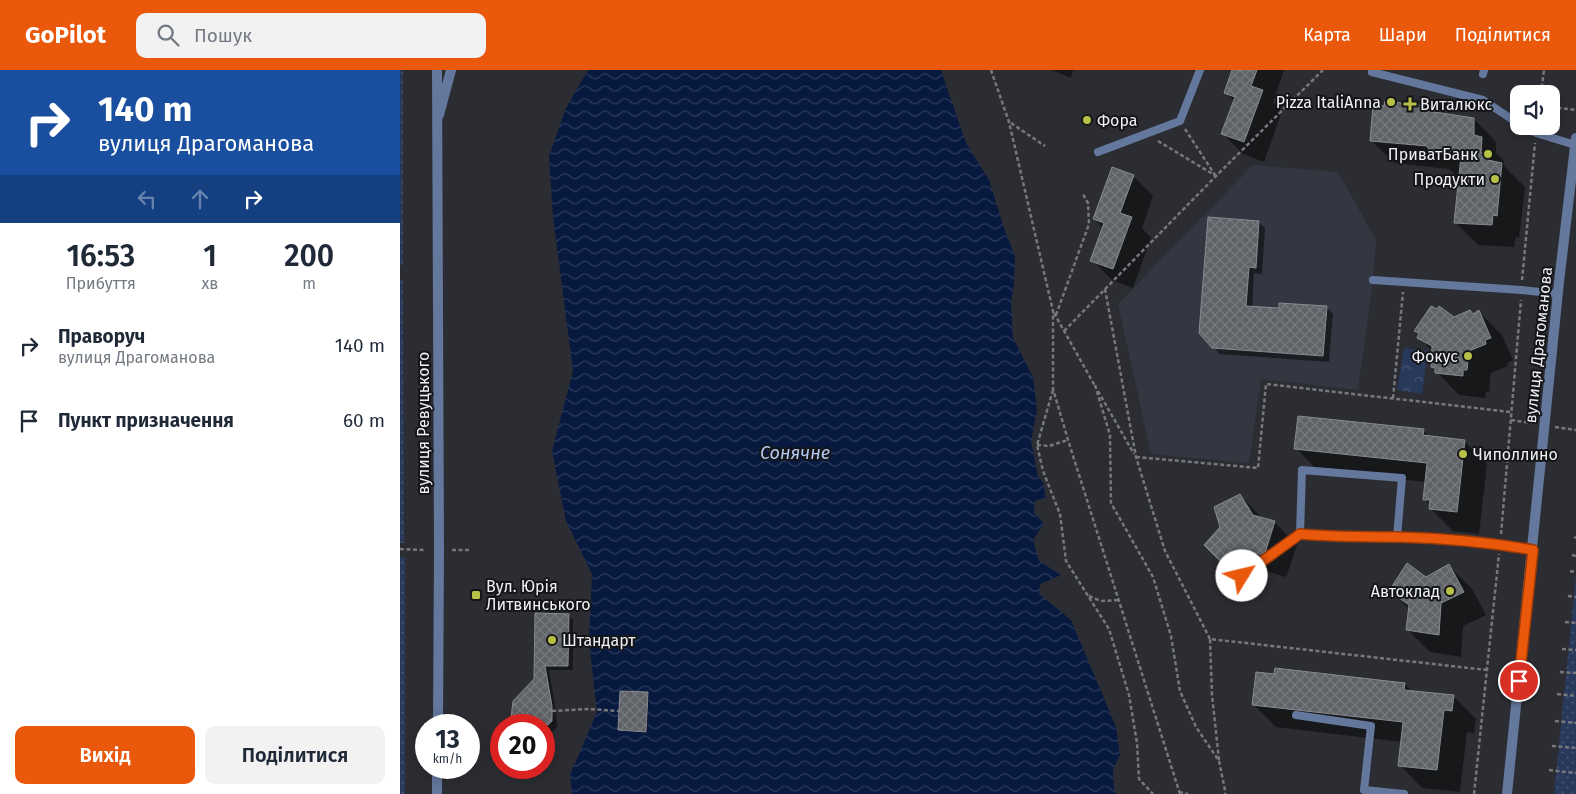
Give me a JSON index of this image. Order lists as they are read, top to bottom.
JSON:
{
  "streets": {
    "street": ["вулиця Драгоманова", "вулиця Ревуцького"]
  },
  "water": ["Сонячне"],
  "places": {
    "other": [
      "Pizza ItaliAnna",
      "Фора",
      "ПриватБанк",
      "Продукти",
      "Фокус",
      "Чиполлино",
      "Автоклад",
      "Штандарт"
    ],
    "health": ["Виталюкс"],
    "transit": ["Вул. Юрія Литвинського"]
  },
  "page": {
    "header": "GoPilot",
    "search": "Пошук",
    "nav": ["Карта", "Шари", "Поділитися"],
    "turn": ["140 m", "вулиця Драгоманова"],
    "eta": [
      "16:53",
      "Прибуття",
      "1",
      "хв",
      "200",
      "m"
    ],
    "list": [
      {
        "name": "Праворуч",
        "note": "вулиця Драгоманова",
        "value": "140 m"
      },
      {
        "name": "Пункт призначення",
        "value": "60 m"
      }
    ],
    "speed": "13 km/h",
    "limit": "20",
    "buttons": ["Вихід", "Поділитися"]
  }
}
